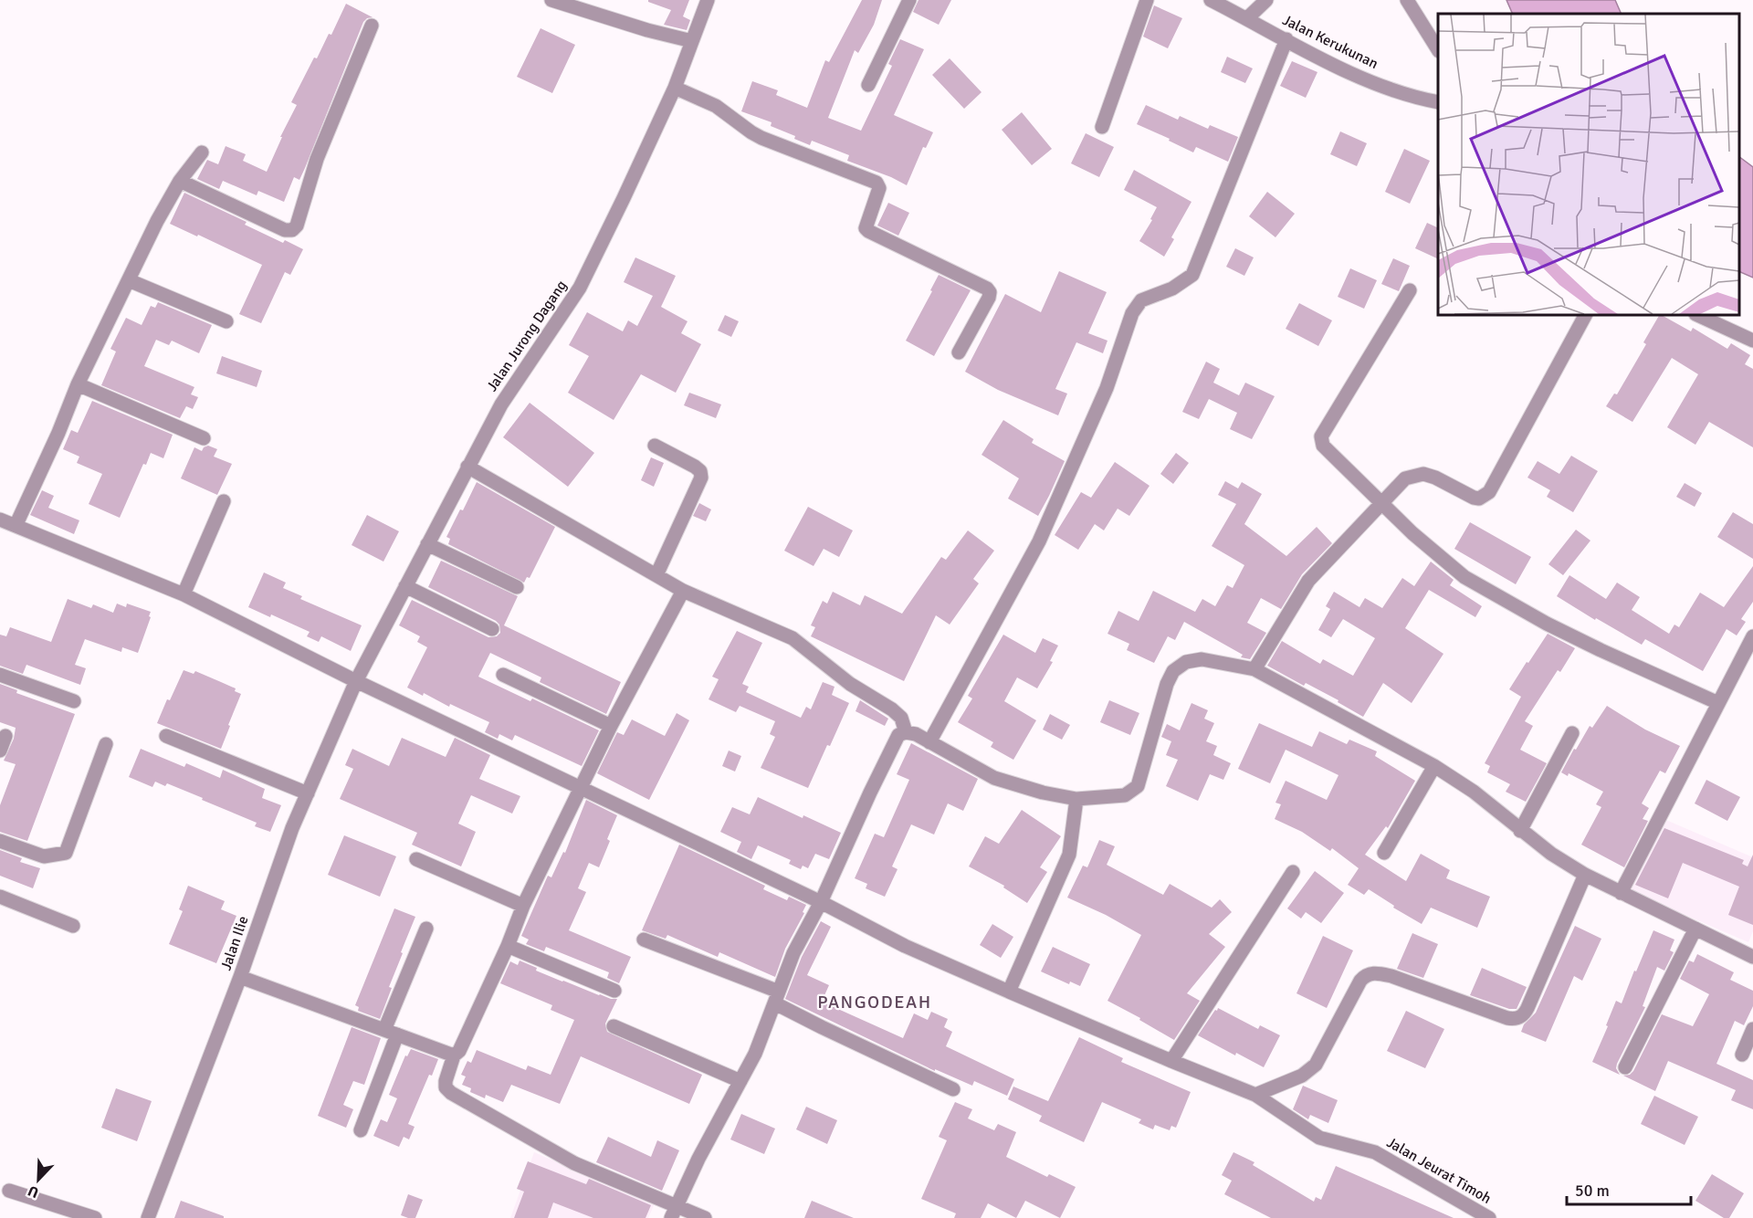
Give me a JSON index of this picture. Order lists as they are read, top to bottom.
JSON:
{
  "streets": {
    "street": [
      "Jalan Kerukunan",
      "Jalan Jurong Dagang",
      "Jalan Ilie",
      "Jalan Jeurat Timoh"
    ]
  },
  "crossings": [
    ["Jalan Jurong Dagang", "Jalan Ilie"],
    ["Jalan Jurong Dagang", "Jalan Jeurat Timoh"],
    ["Jalan Ilie", "Jalan Jeurat Timoh"]
  ],
  "districts": ["PANGODEAH"],
  "scale_bar": "50 m",
  "north": "bottom left"
}
